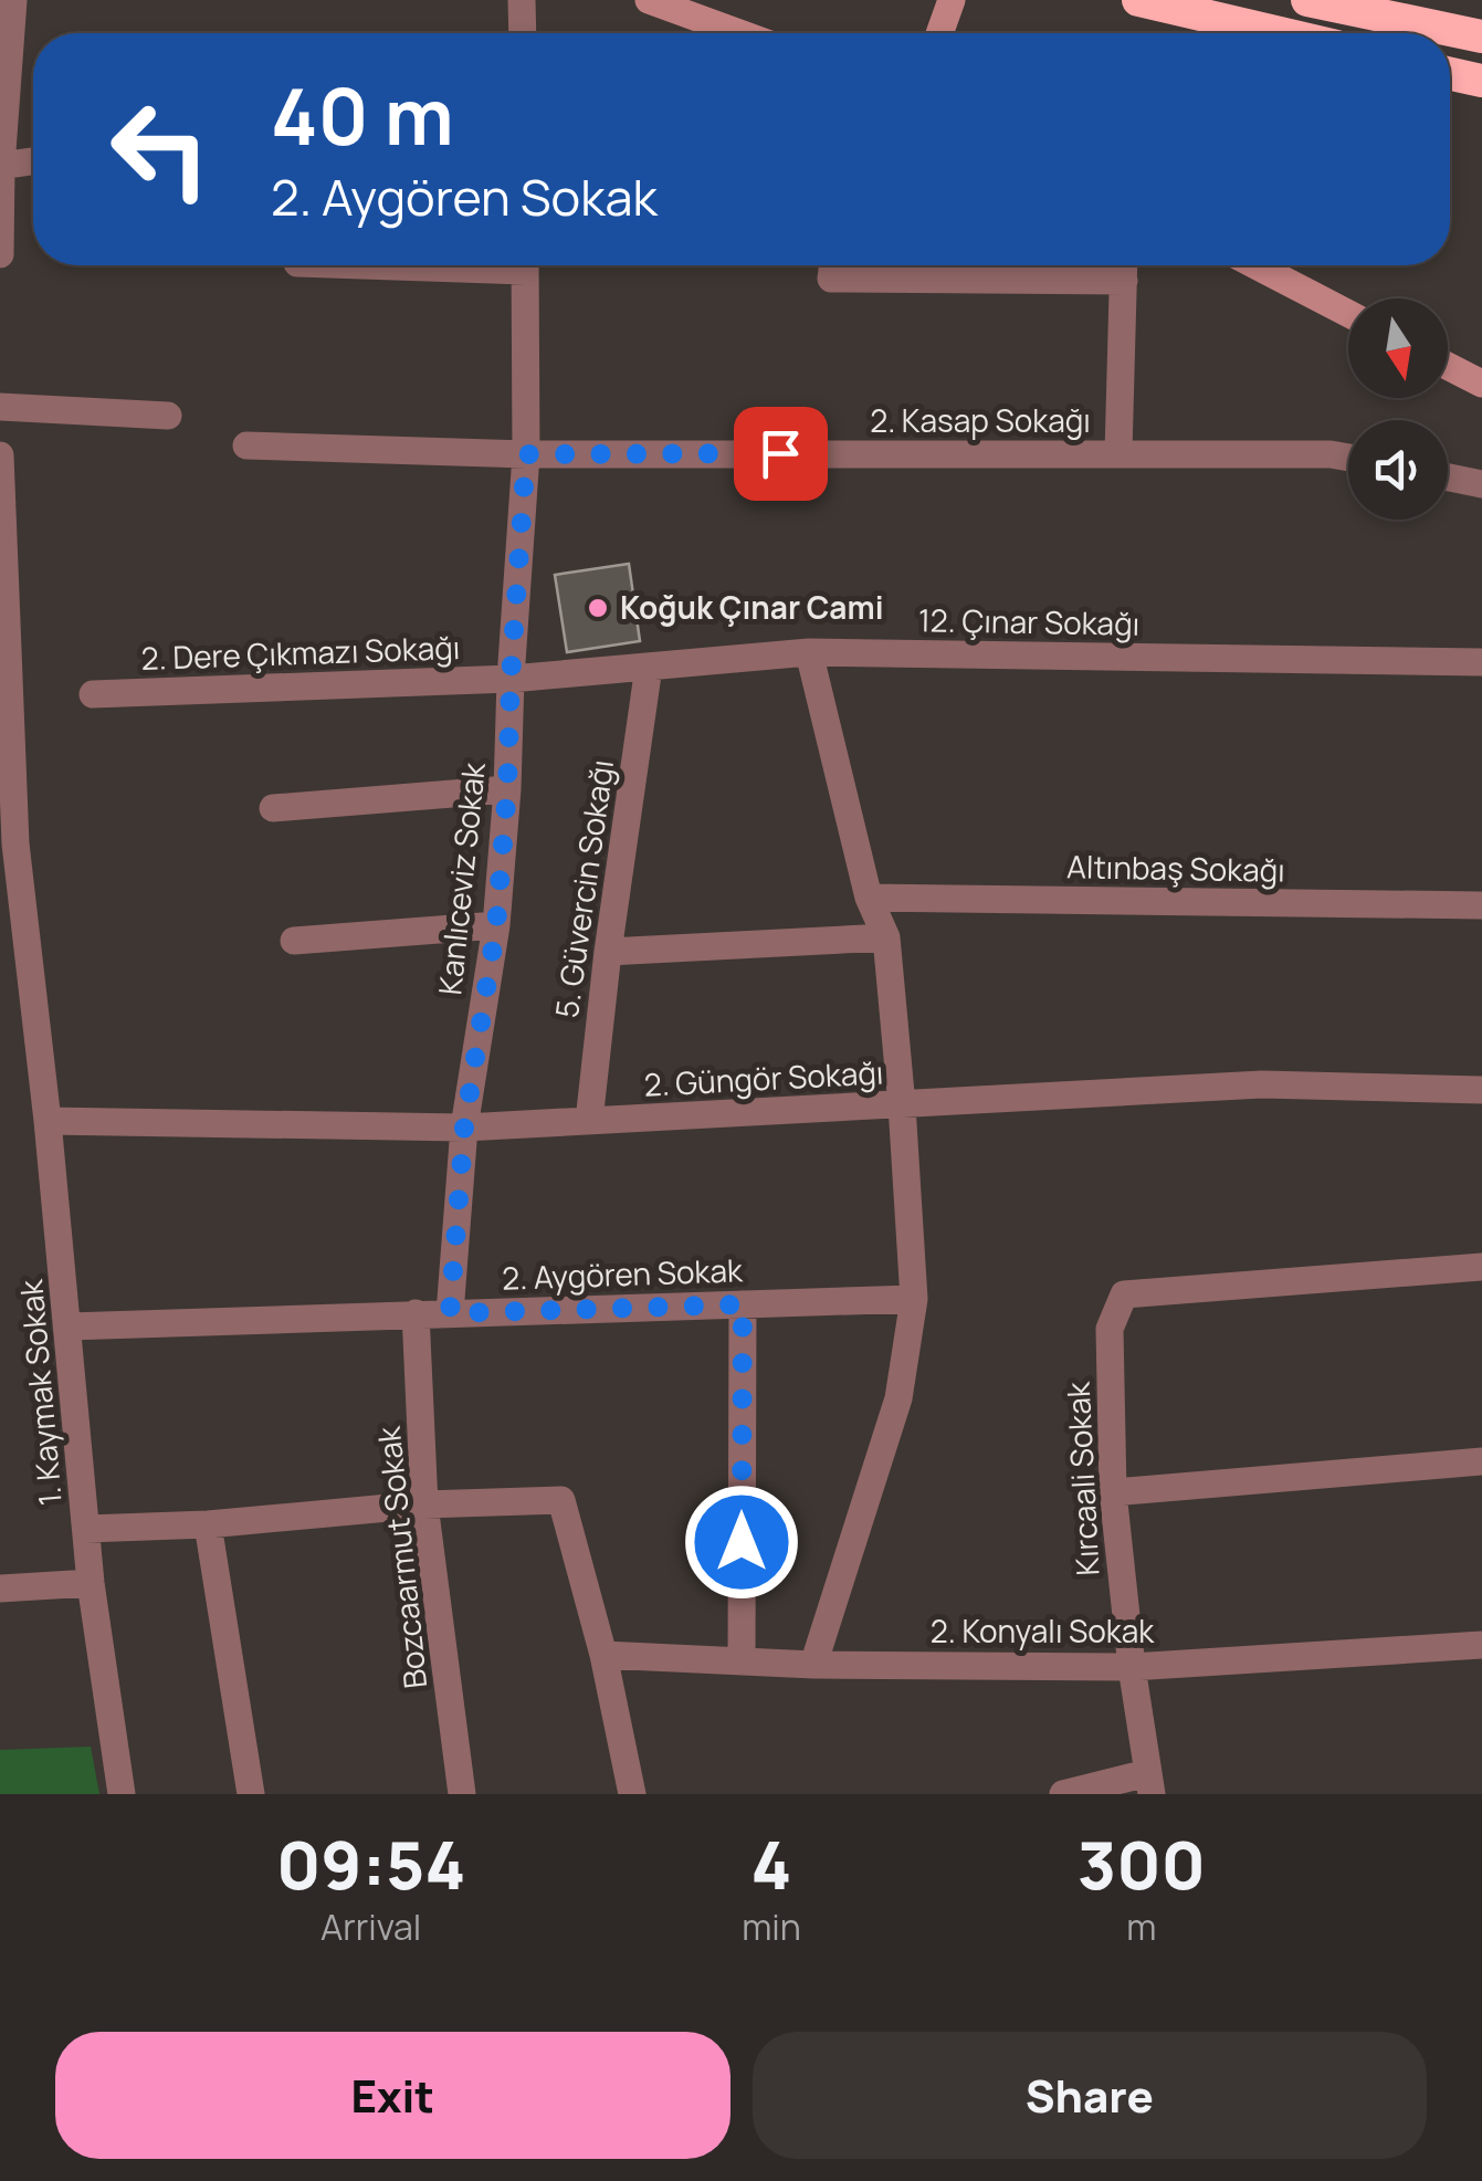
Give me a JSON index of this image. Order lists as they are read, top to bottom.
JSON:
{
  "streets": {
    "street": [
      "2. Kasap Sokağı",
      "12. Çınar Sokağı",
      "2. Dere Çıkmazı Sokağı",
      "Altınbaş Sokağı",
      "Kanlıceviz Sokak",
      "5. Güvercin Sokağı",
      "2. Güngör Sokağı",
      "2. Aygören Sokak",
      "1. Kaymak Sokak",
      "Kırcaali Sokak",
      "Bozcaarmut Sokak",
      "2. Konyalı Sokak"
    ]
  },
  "crossings": [
    ["2. Kasap Sokağı", "Kanlıceviz Sokak"],
    ["12. Çınar Sokağı", "2. Dere Çıkmazı Sokağı"],
    ["12. Çınar Sokağı", "Kanlıceviz Sokak"],
    ["12. Çınar Sokağı", "5. Güvercin Sokağı"],
    ["2. Dere Çıkmazı Sokağı", "Kanlıceviz Sokak"],
    ["Kanlıceviz Sokak", "2. Güngör Sokağı"],
    ["Kanlıceviz Sokak", "2. Aygören Sokak"],
    ["5. Güvercin Sokağı", "2. Güngör Sokağı"],
    ["2. Güngör Sokağı", "1. Kaymak Sokak"],
    ["2. Aygören Sokak", "1. Kaymak Sokak"],
    ["2. Aygören Sokak", "Bozcaarmut Sokak"],
    ["Kırcaali Sokak", "2. Konyalı Sokak"]
  ],
  "places": ["Koğuk Çınar Cami"],
  "north": "bottom",
  "page": {
    "turn": ["40 m", "2. Aygören Sokak"],
    "eta": [
      "09:54",
      "Arrival",
      "4",
      "min",
      "300",
      "m"
    ],
    "buttons": ["Exit", "Share"]
  }
}
